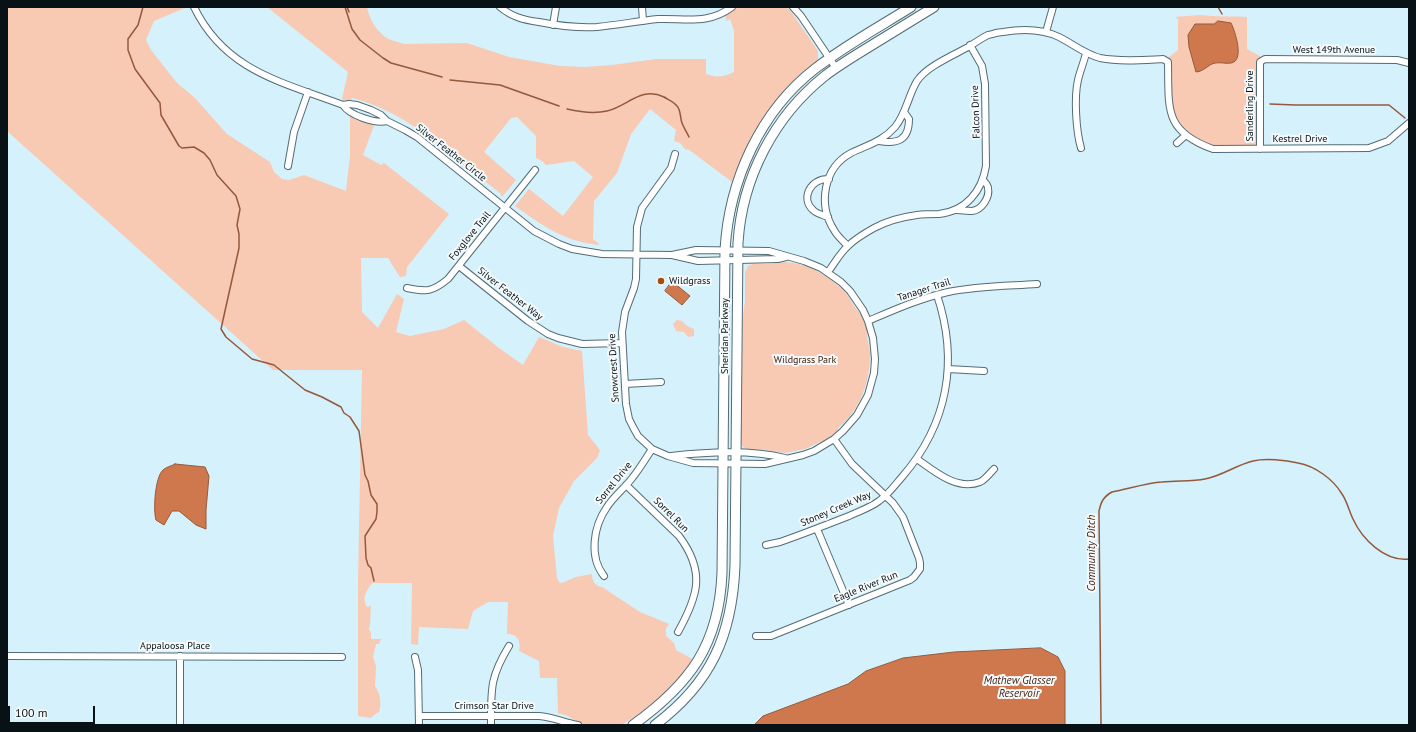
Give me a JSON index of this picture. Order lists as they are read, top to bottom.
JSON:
{
  "streets": {
    "main road": ["Sheridan Parkway"],
    "street": [
      "West 149th Avenue",
      "Sanderling Drive",
      "Falcon Drive",
      "Kestrel Drive",
      "Silver Feather Circle",
      "Foxglove Trail",
      "Tanager Trail",
      "Silver Feather Way",
      "Snowcrest Drive",
      "Sorrel Drive",
      "Stoney Creek Way",
      "Sorrel Run",
      "Eagle River Run",
      "Appaloosa Place",
      "Crimson Star Drive"
    ]
  },
  "crossings": [
    ["West 149th Avenue", "Sanderling Drive"],
    ["Sanderling Drive", "Kestrel Drive"],
    ["Falcon Drive", "Snowcrest Drive"],
    ["Silver Feather Circle", "Foxglove Trail"],
    ["Silver Feather Circle", "Sheridan Parkway"],
    ["Silver Feather Circle", "Snowcrest Drive"],
    ["Foxglove Trail", "Silver Feather Way"],
    ["Tanager Trail", "Snowcrest Drive"],
    ["Tanager Trail", "Stoney Creek Way"],
    ["Silver Feather Way", "Snowcrest Drive"],
    ["Sheridan Parkway", "Snowcrest Drive"],
    ["Snowcrest Drive", "Sorrel Drive"],
    ["Snowcrest Drive", "Eagle River Run"],
    ["Sorrel Drive", "Sorrel Run"],
    ["Stoney Creek Way", "Eagle River Run"]
  ],
  "water": ["Community Ditch", "Mathew Glasser Reservoir"],
  "parks": ["Wildgrass Park"],
  "places": ["Wildgrass"],
  "scale_bar": "100 m"
}
